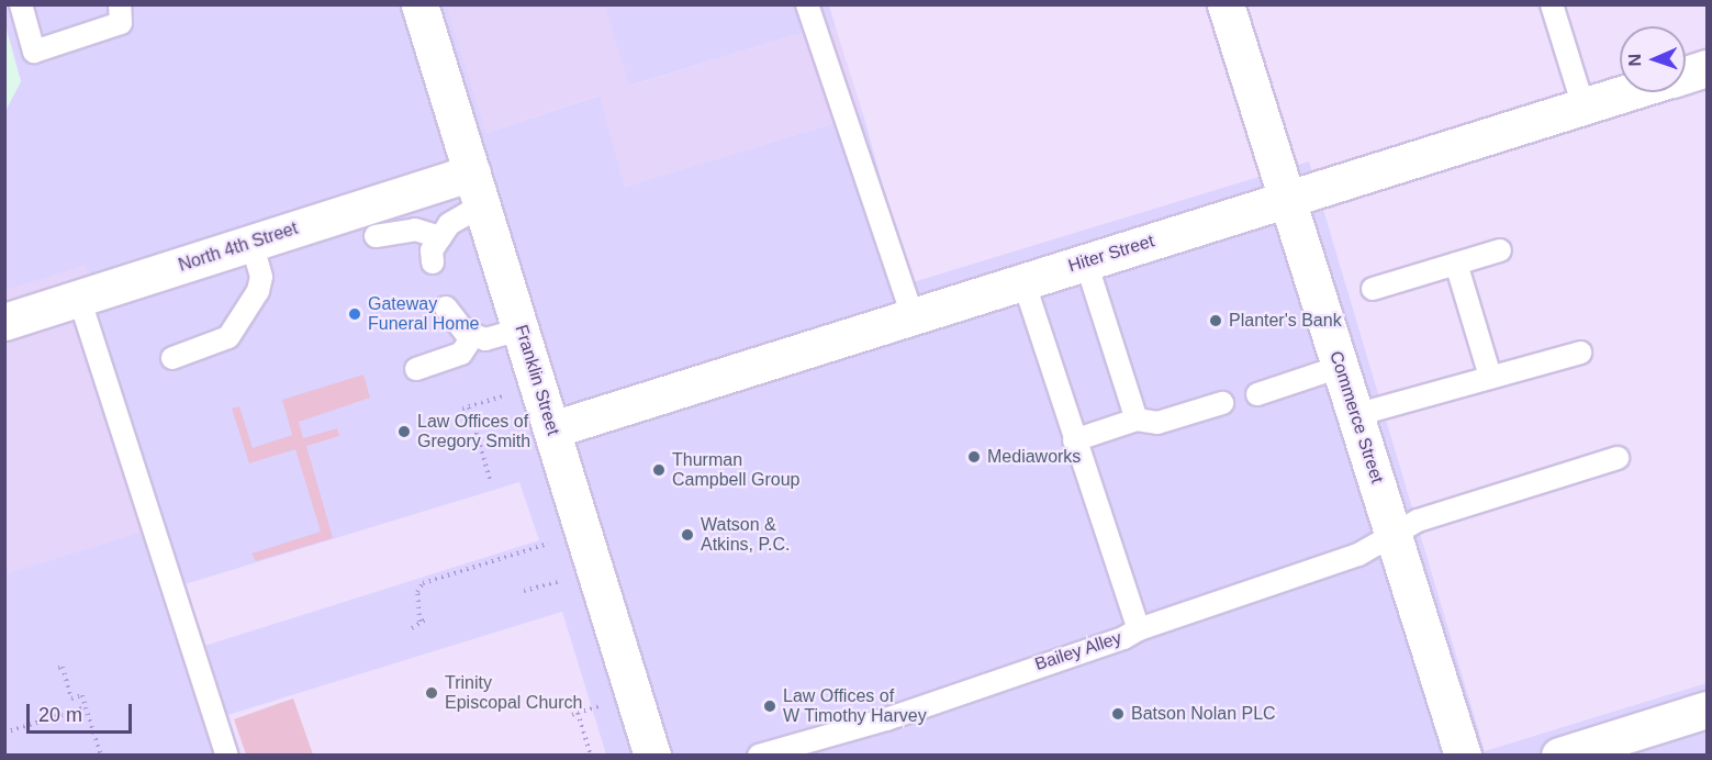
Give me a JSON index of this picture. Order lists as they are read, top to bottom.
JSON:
{
  "streets": {
    "street": [
      "North 4th Street",
      "Hiter Street",
      "Franklin Street",
      "Commerce Street"
    ],
    "lane": ["Bailey Alley"]
  },
  "crossings": [
    ["North 4th Street", "Franklin Street"],
    ["Hiter Street", "Franklin Street"],
    ["Hiter Street", "Commerce Street"],
    ["Commerce Street", "Bailey Alley"]
  ],
  "places": [
    "Gateway Funeral Home",
    "Planter's Bank",
    "Law Offices of Gregory Smith",
    "Mediaworks",
    "Thurman Campbell Group",
    "Watson & Atkins, P.C.",
    "Trinity Episcopal Church",
    "Law Offices of W Timothy Harvey",
    "Batson Nolan PLC"
  ],
  "scale_bar": "20 m",
  "north": "left"
}
